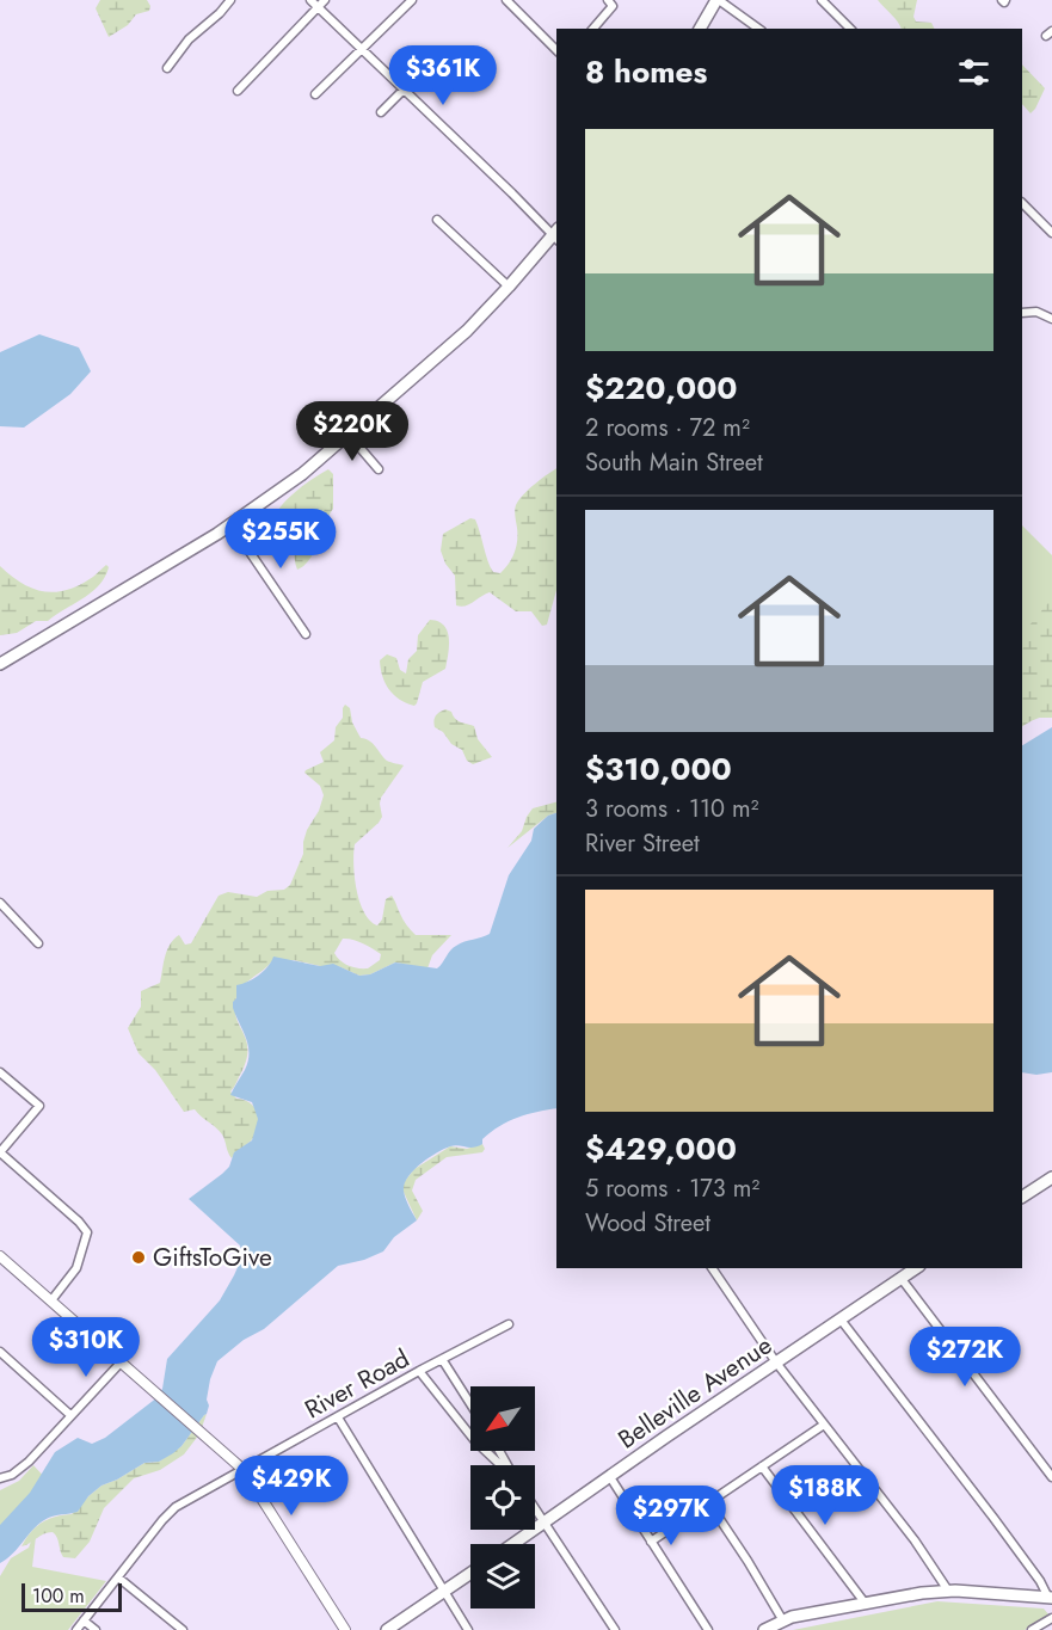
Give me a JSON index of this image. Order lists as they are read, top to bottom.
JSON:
{
  "streets": {
    "main road": ["Belleville Avenue"],
    "street": ["River Road"]
  },
  "places": ["GiftsToGive"],
  "scale_bar": "100 m",
  "north": "bottom left",
  "page": {
    "heading": "8 homes",
    "price": [
      "$361K",
      "$220K",
      "$255K",
      "$310K",
      "$272K",
      "$429K",
      "$188K",
      "$297K"
    ],
    "list": [
      {
        "name": "$220,000",
        "note": "2 rooms · 72 m² · South Main Street"
      },
      {
        "name": "$310,000",
        "note": "3 rooms · 110 m² · River Street"
      },
      {
        "name": "$429,000",
        "note": "5 rooms · 173 m² · Wood Street"
      }
    ],
    "scale": "100 m"
  }
}
